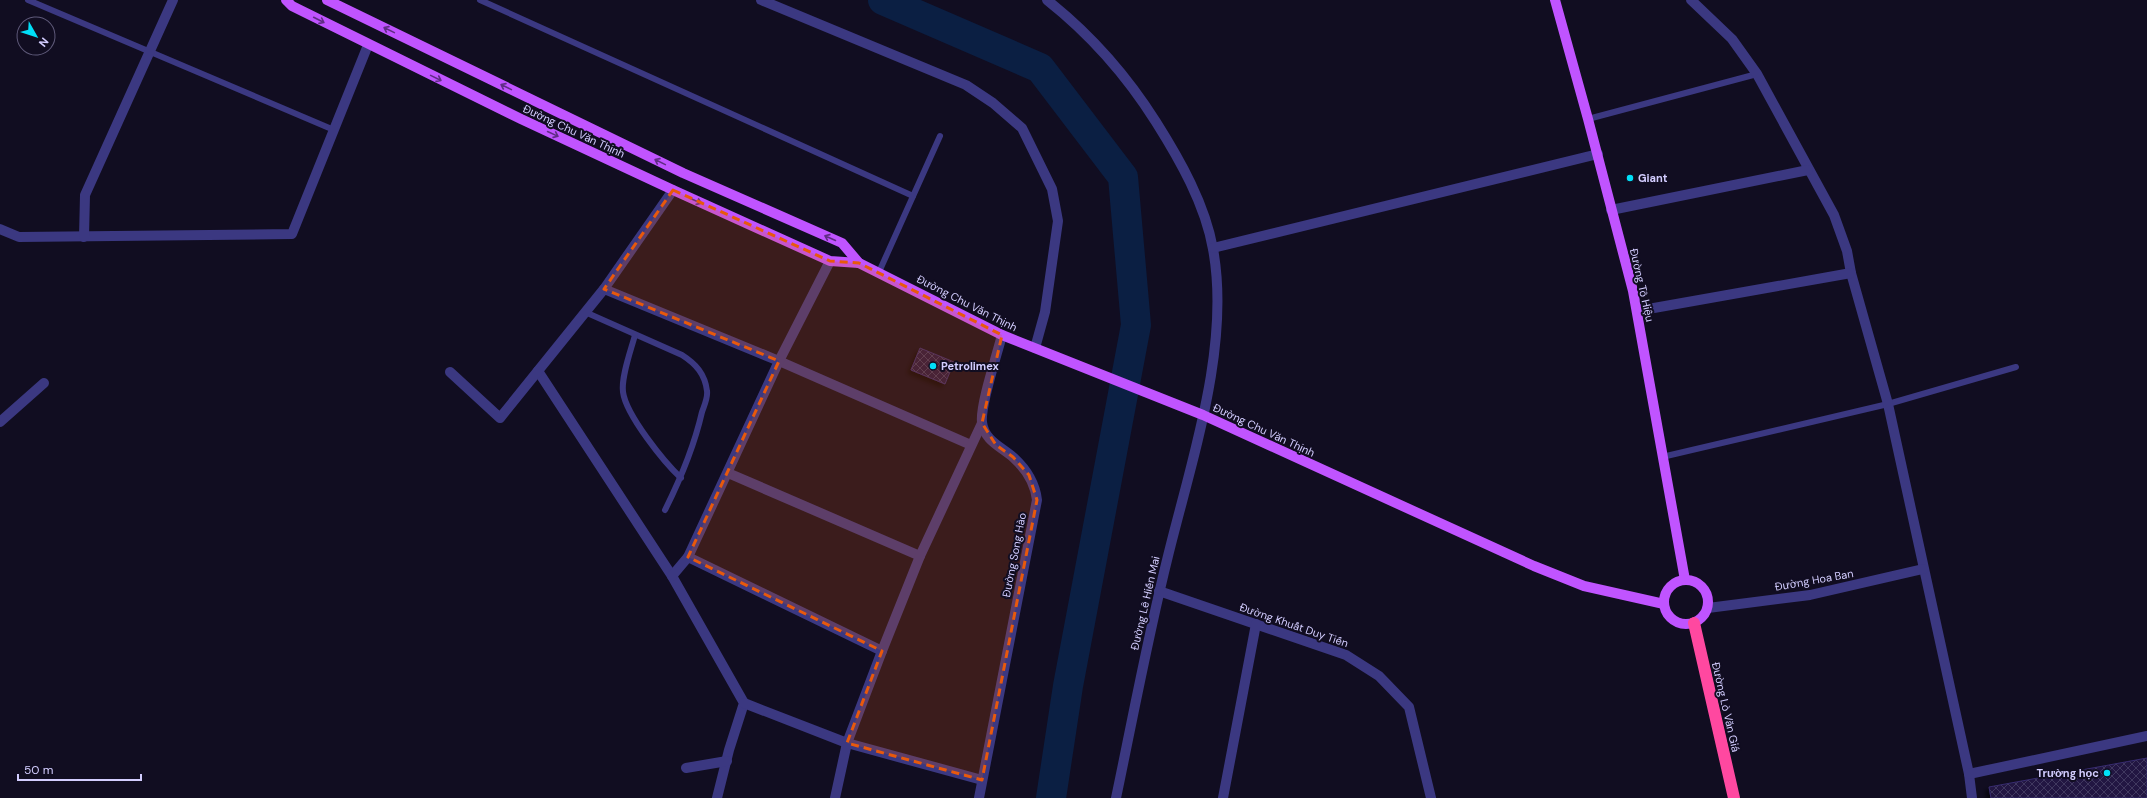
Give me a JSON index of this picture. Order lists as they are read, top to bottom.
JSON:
{
  "streets": {
    "highway": ["Đường Lò Văn Giá"],
    "main road": ["Đường Chu Văn Thịnh", "Đường Tô Hiệu"],
    "street": [
      "Đường Song Hào",
      "Đường Hoa Ban",
      "Đường Lê Hiến Mai",
      "Đường Khuất Duy Tiến"
    ]
  },
  "crossings": [
    ["Đường Chu Văn Thịnh", "Đường Tô Hiệu"],
    ["Đường Chu Văn Thịnh", "Đường Hoa Ban"],
    ["Đường Chu Văn Thịnh", "Đường Lê Hiến Mai"],
    ["Đường Chu Văn Thịnh", "Đường Lò Văn Giá"],
    ["Đường Tô Hiệu", "Đường Hoa Ban"],
    ["Đường Tô Hiệu", "Đường Lò Văn Giá"],
    ["Đường Hoa Ban", "Đường Lò Văn Giá"],
    ["Đường Lê Hiến Mai", "Đường Khuất Duy Tiến"]
  ],
  "places": ["Giant", "Petrolimex", "Trường học"],
  "scale_bar": "50 m",
  "north": "bottom right"
}
